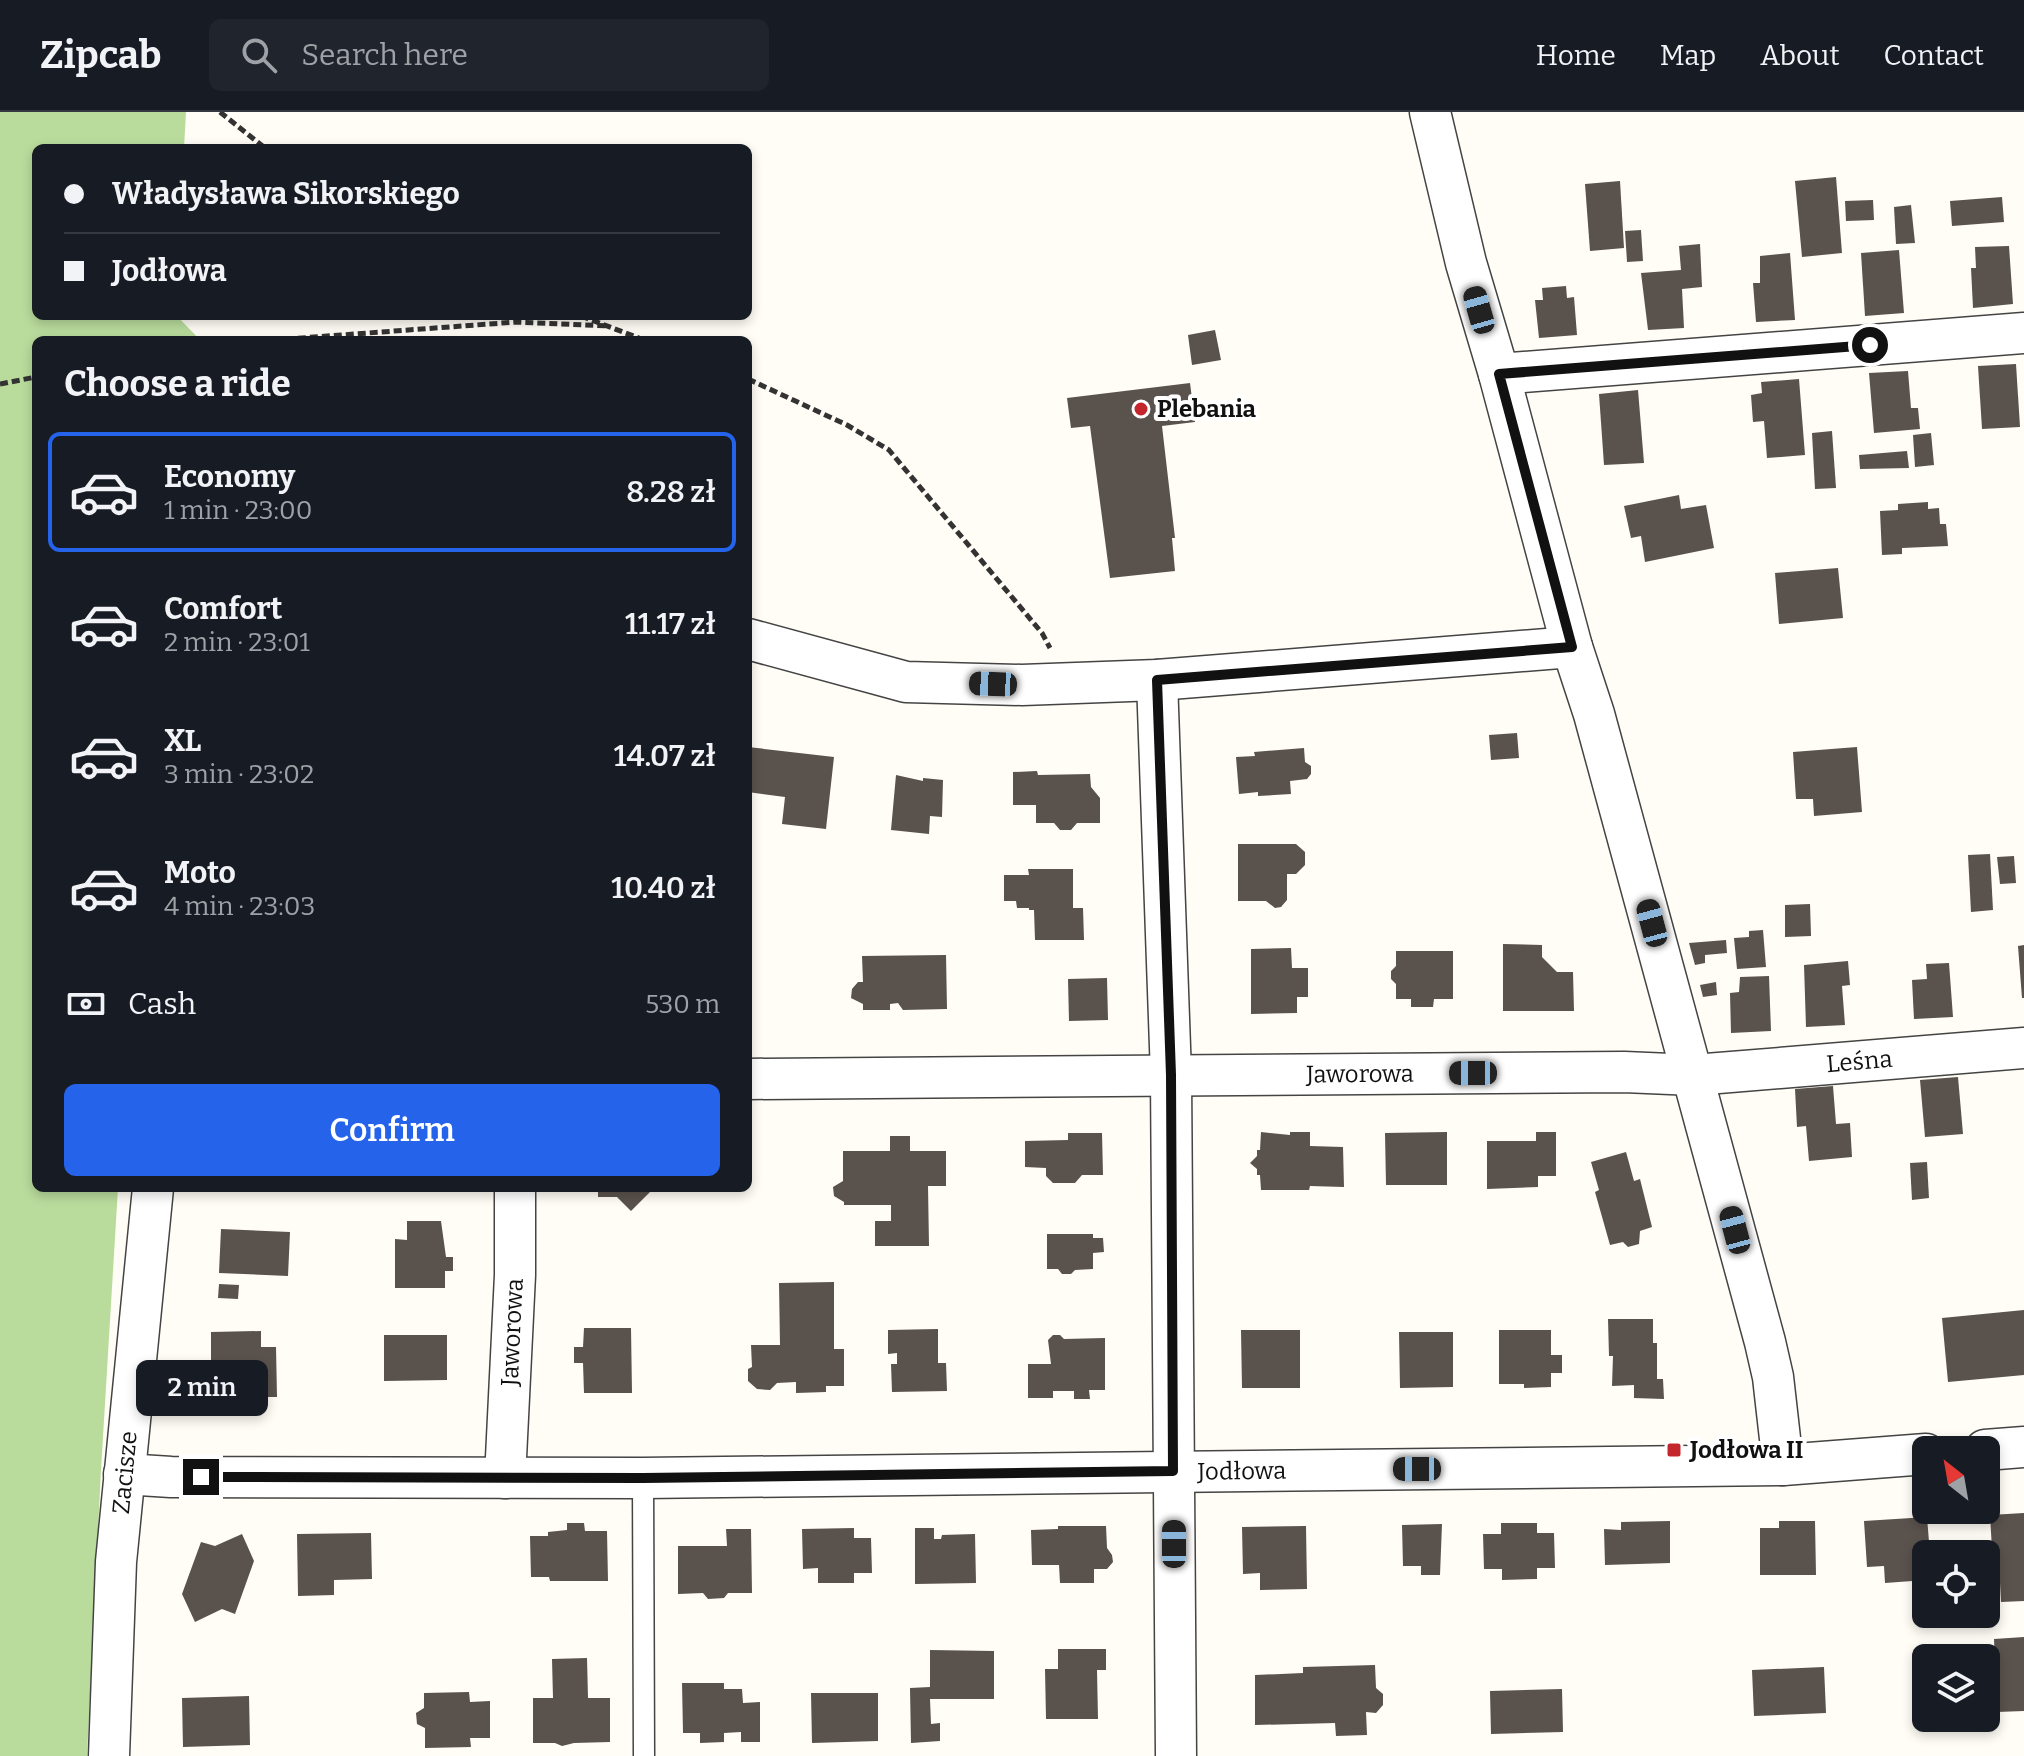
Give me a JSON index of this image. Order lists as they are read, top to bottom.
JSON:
{
  "streets": {
    "street": [
      "Leśna",
      "Jaworowa",
      "Jodłowa",
      "Zacisze"
    ]
  },
  "crossings": [
    ["Leśna", "Jaworowa"],
    ["Jaworowa", "Jodłowa"],
    ["Jodłowa", "Zacisze"]
  ],
  "places": {
    "other": ["Plebania"],
    "transit": ["Jodłowa II"]
  },
  "north": "top left",
  "page": {
    "header": "Zipcab",
    "search": "Search here",
    "nav": [
      "Home",
      "Map",
      "About",
      "Contact"
    ],
    "banner": ["Władysława Sikorskiego", "Jodłowa"],
    "heading": "Choose a ride",
    "list": [
      {
        "name": "Economy",
        "note": "1 min · 23:00",
        "value": "8.28 zł"
      },
      {
        "name": "Comfort",
        "note": "2 min · 23:01",
        "value": "11.17 zł"
      },
      {
        "name": "XL",
        "note": "3 min · 23:02",
        "value": "14.07 zł"
      },
      {
        "name": "Moto",
        "note": "4 min · 23:03",
        "value": "10.40 zł"
      }
    ],
    "pay": ["Cash", "530 m"],
    "buttons": "Confirm",
    "bubble": "2 min"
  }
}
